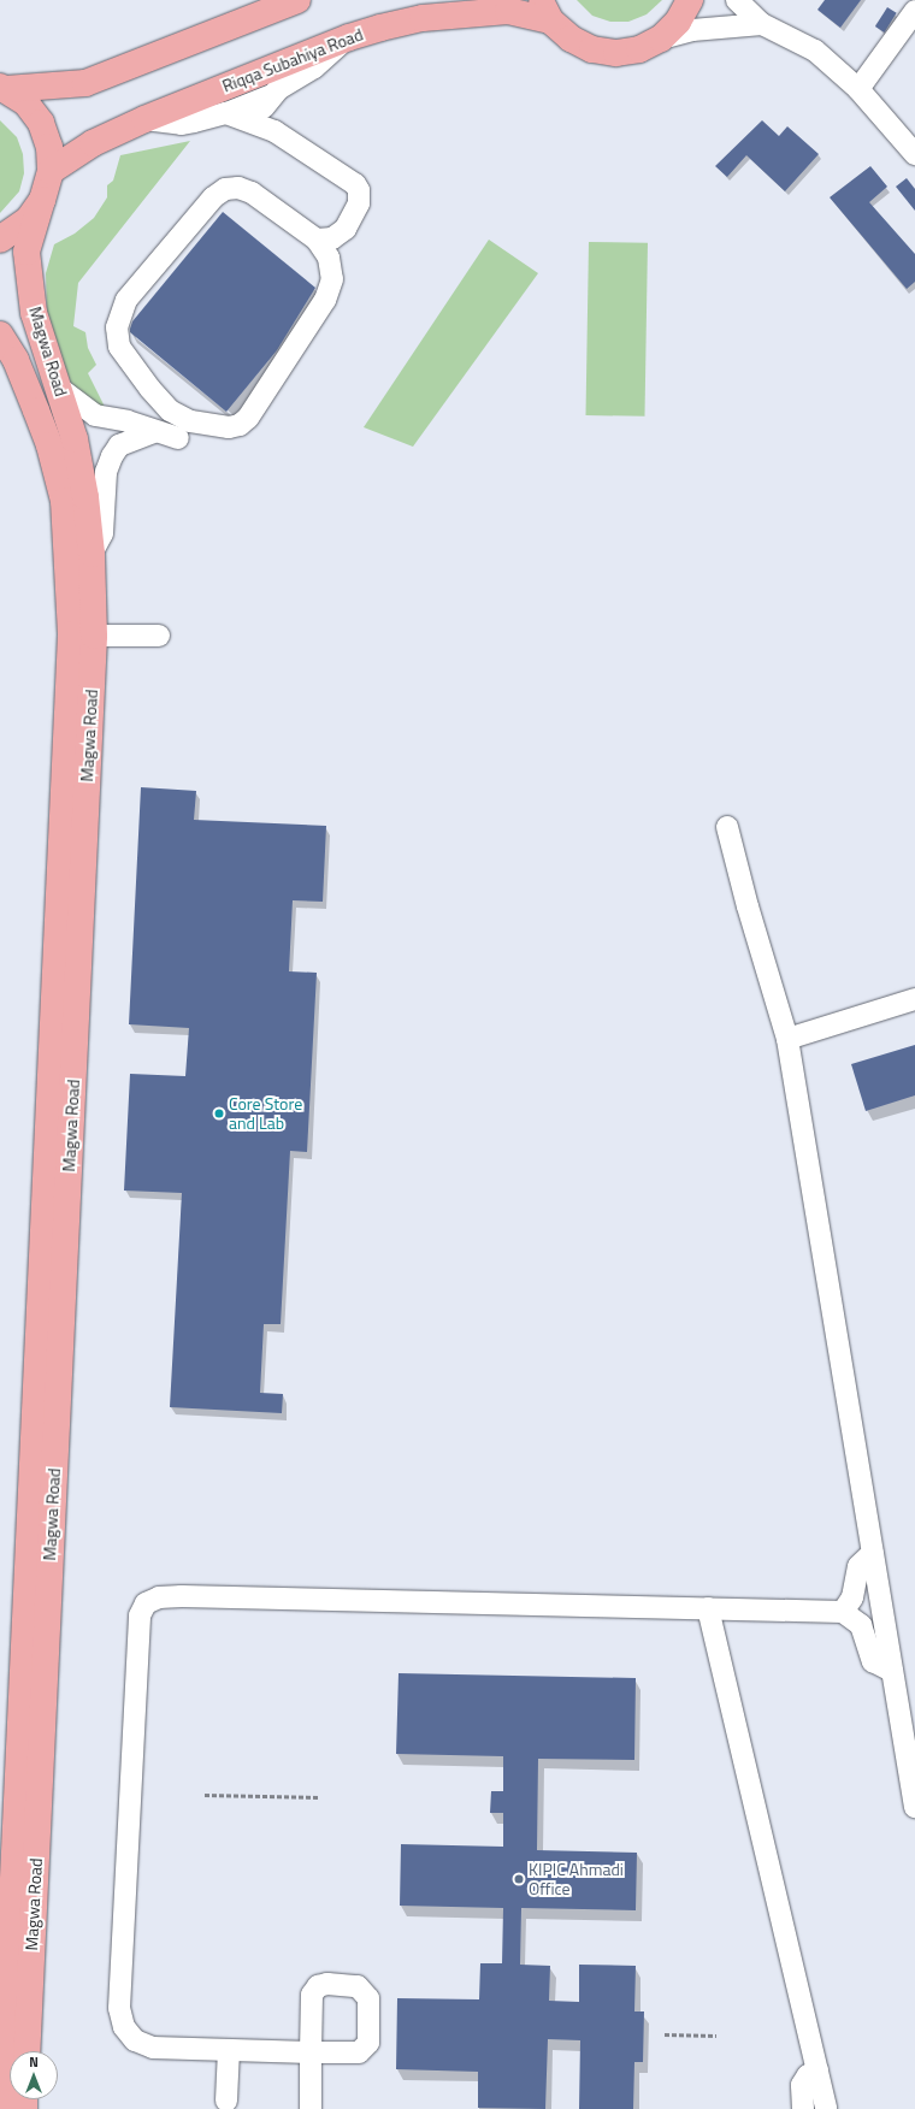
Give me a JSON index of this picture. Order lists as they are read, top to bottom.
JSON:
{
  "streets": {
    "main road": ["Riqqa Subahiya Road", "Magwa Road"]
  },
  "crossings": [
    ["Riqqa Subahiya Road", "Magwa Road"]
  ],
  "places": ["Core Store and Lab", "KIPIC Ahmadi Office"],
  "north": "top"
}
